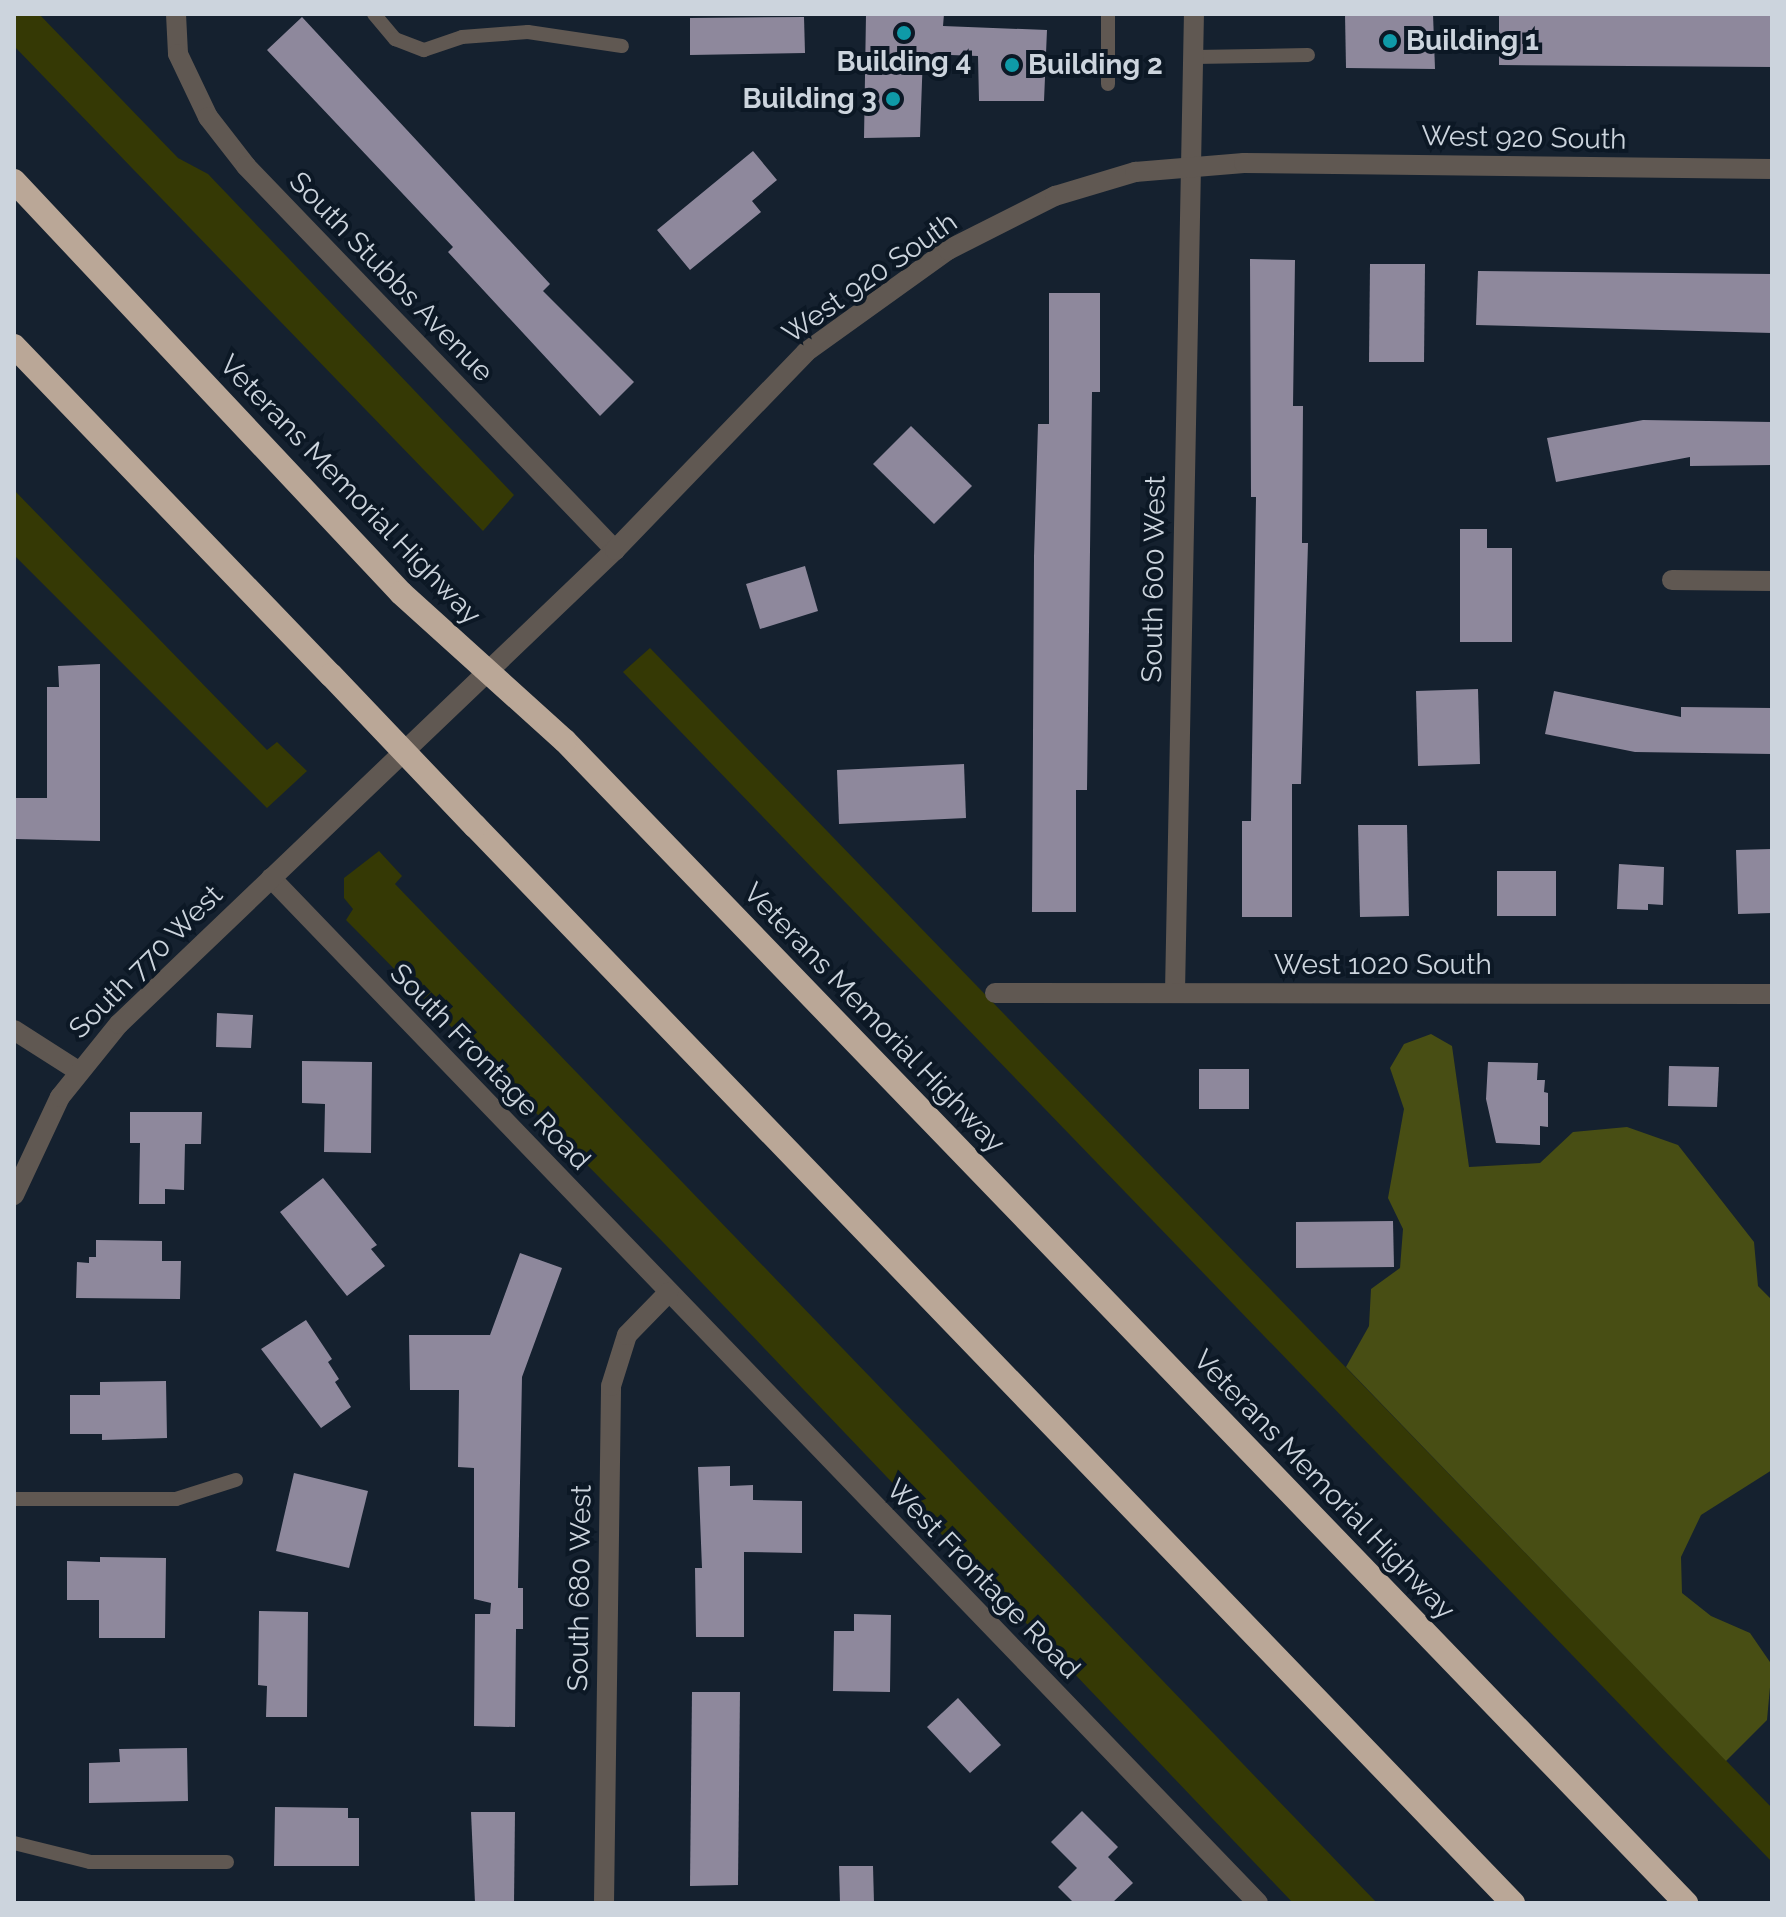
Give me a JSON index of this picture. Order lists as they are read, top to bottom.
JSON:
{
  "streets": {
    "highway": ["Veterans Memorial Highway"],
    "street": [
      "West 920 South",
      "South Stubbs Avenue",
      "South 600 West",
      "South 770 West",
      "West 1020 South",
      "South Frontage Road",
      "West Frontage Road",
      "South 680 West"
    ]
  },
  "crossings": [
    ["West 920 South", "South Stubbs Avenue"],
    ["West 920 South", "South 600 West"],
    ["West 920 South", "South 770 West"],
    ["South 600 West", "West 1020 South"],
    ["South 770 West", "South Frontage Road"],
    ["South Frontage Road", "West Frontage Road"],
    ["South Frontage Road", "South 680 West"],
    ["West Frontage Road", "South 680 West"]
  ],
  "places": [
    "Building 4",
    "Building 1",
    "Building 2",
    "Building 3"
  ]
}
